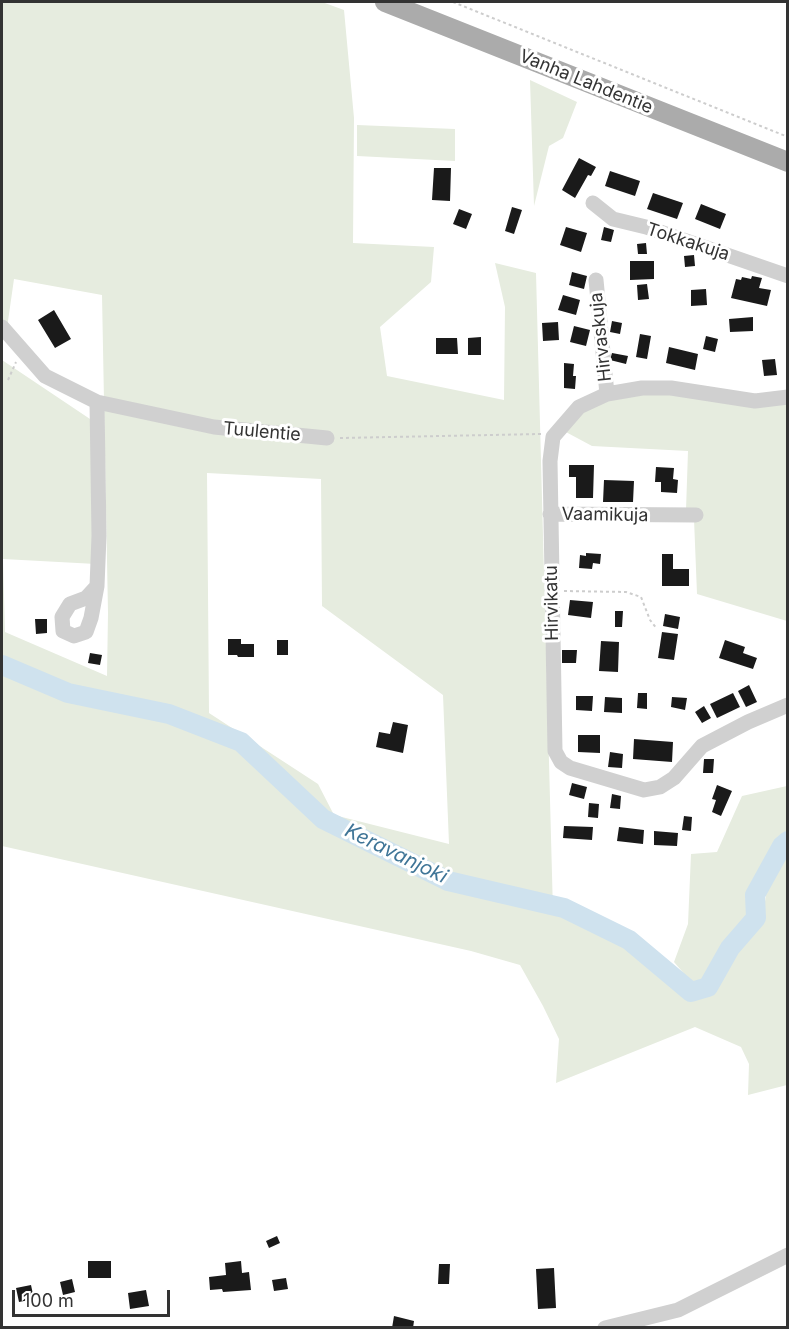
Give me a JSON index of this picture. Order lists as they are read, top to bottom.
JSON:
{
  "streets": {
    "main road": ["Vanha Lahdentie"],
    "street": [
      "Tokkakuja",
      "Hirvaskuja",
      "Tuulentie",
      "Vaamikuja",
      "Hirvikatu"
    ]
  },
  "crossings": [
    ["Tuulentie", "Hirvikatu"],
    ["Vaamikuja", "Hirvikatu"]
  ],
  "water": ["Keravanjoki"],
  "scale_bar": "100 m"
}
